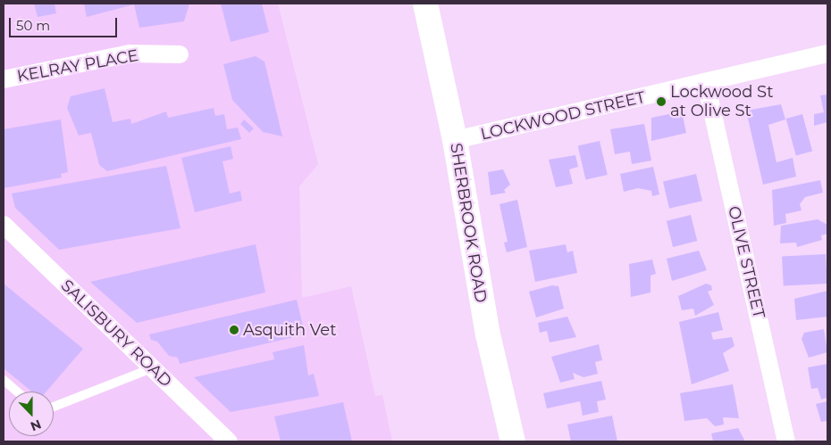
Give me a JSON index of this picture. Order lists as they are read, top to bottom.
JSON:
{
  "streets": {
    "main road": ["SHERBROOK ROAD"],
    "street": [
      "KELRAY PLACE",
      "LOCKWOOD STREET",
      "OLIVE STREET",
      "SALISBURY ROAD"
    ]
  },
  "crossings": [
    ["LOCKWOOD STREET", "SHERBROOK ROAD"],
    ["LOCKWOOD STREET", "OLIVE STREET"]
  ],
  "places": ["Lockwood St at Olive St", "Asquith Vet"],
  "scale_bar": "50 m",
  "north": "bottom"
}
